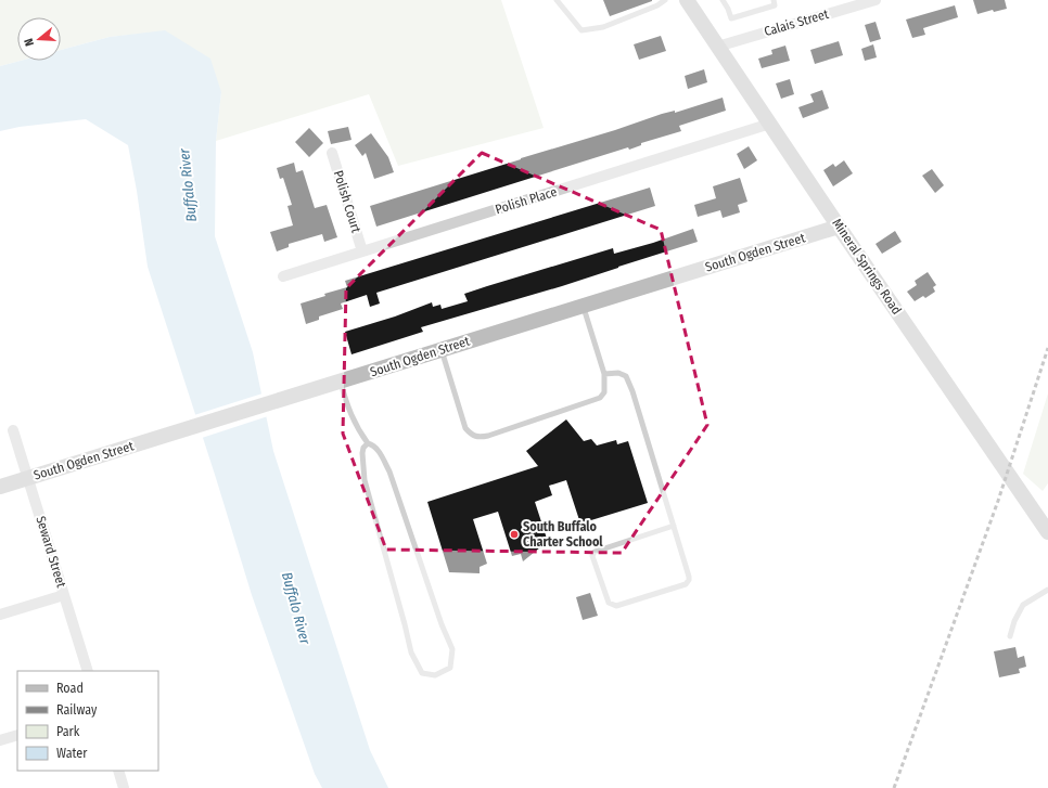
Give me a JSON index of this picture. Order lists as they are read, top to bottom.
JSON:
{
  "streets": {
    "street": [
      "Calais Street",
      "Polish Place",
      "Polish Court",
      "South Ogden Street",
      "Mineral Springs Road",
      "Seward Street"
    ]
  },
  "crossings": [
    ["Calais Street", "Mineral Springs Road"],
    ["Polish Place", "Polish Court"],
    ["Polish Place", "Mineral Springs Road"],
    ["South Ogden Street", "Mineral Springs Road"],
    ["South Ogden Street", "Seward Street"]
  ],
  "water": ["Buffalo River"],
  "places": ["South Buffalo Charter School"],
  "legend": [
    "Road",
    "Railway",
    "Park",
    "Water"
  ],
  "north": "left"
}
